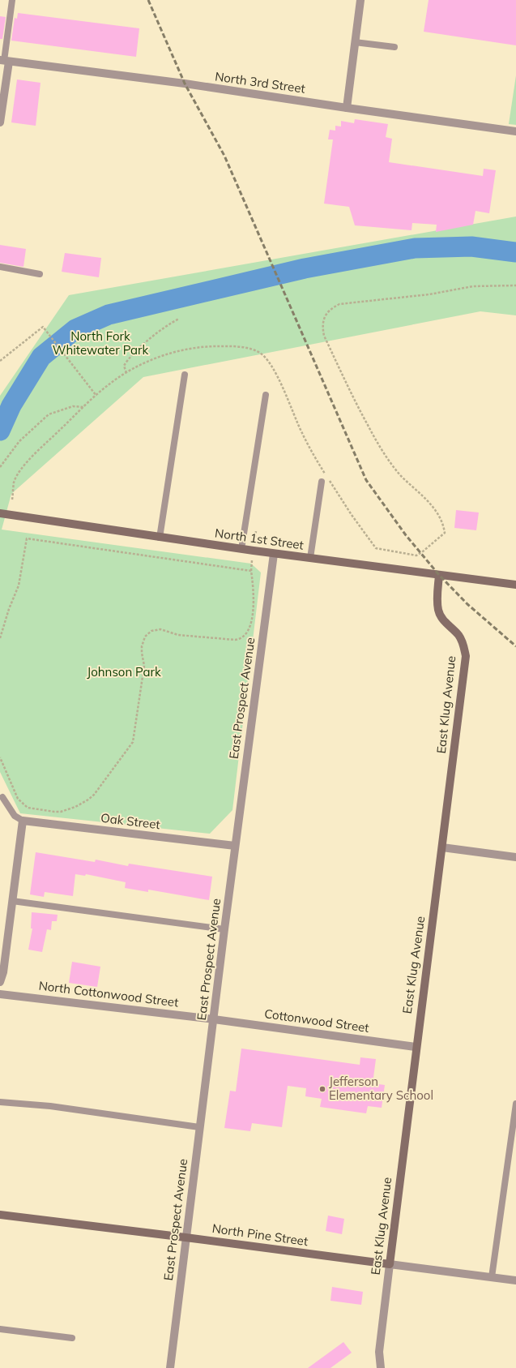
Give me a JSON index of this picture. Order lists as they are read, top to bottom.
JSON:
{
  "streets": {
    "street": [
      "North 3rd Street",
      "North 1st Street",
      "East Prospect Avenue",
      "East Klug Avenue",
      "Oak Street",
      "North Cottonwood Street",
      "Cottonwood Street",
      "North Pine Street"
    ]
  },
  "crossings": [
    ["North 1st Street", "East Prospect Avenue"],
    ["North 1st Street", "East Klug Avenue"],
    ["East Prospect Avenue", "Oak Street"],
    ["East Prospect Avenue", "North Cottonwood Street"],
    ["East Prospect Avenue", "Cottonwood Street"],
    ["East Prospect Avenue", "North Pine Street"],
    ["East Klug Avenue", "Cottonwood Street"],
    ["East Klug Avenue", "North Pine Street"],
    ["North Cottonwood Street", "Cottonwood Street"]
  ],
  "parks": ["North Fork Whitewater Park", "Johnson Park"],
  "places": ["Jefferson Elementary School"]
}
